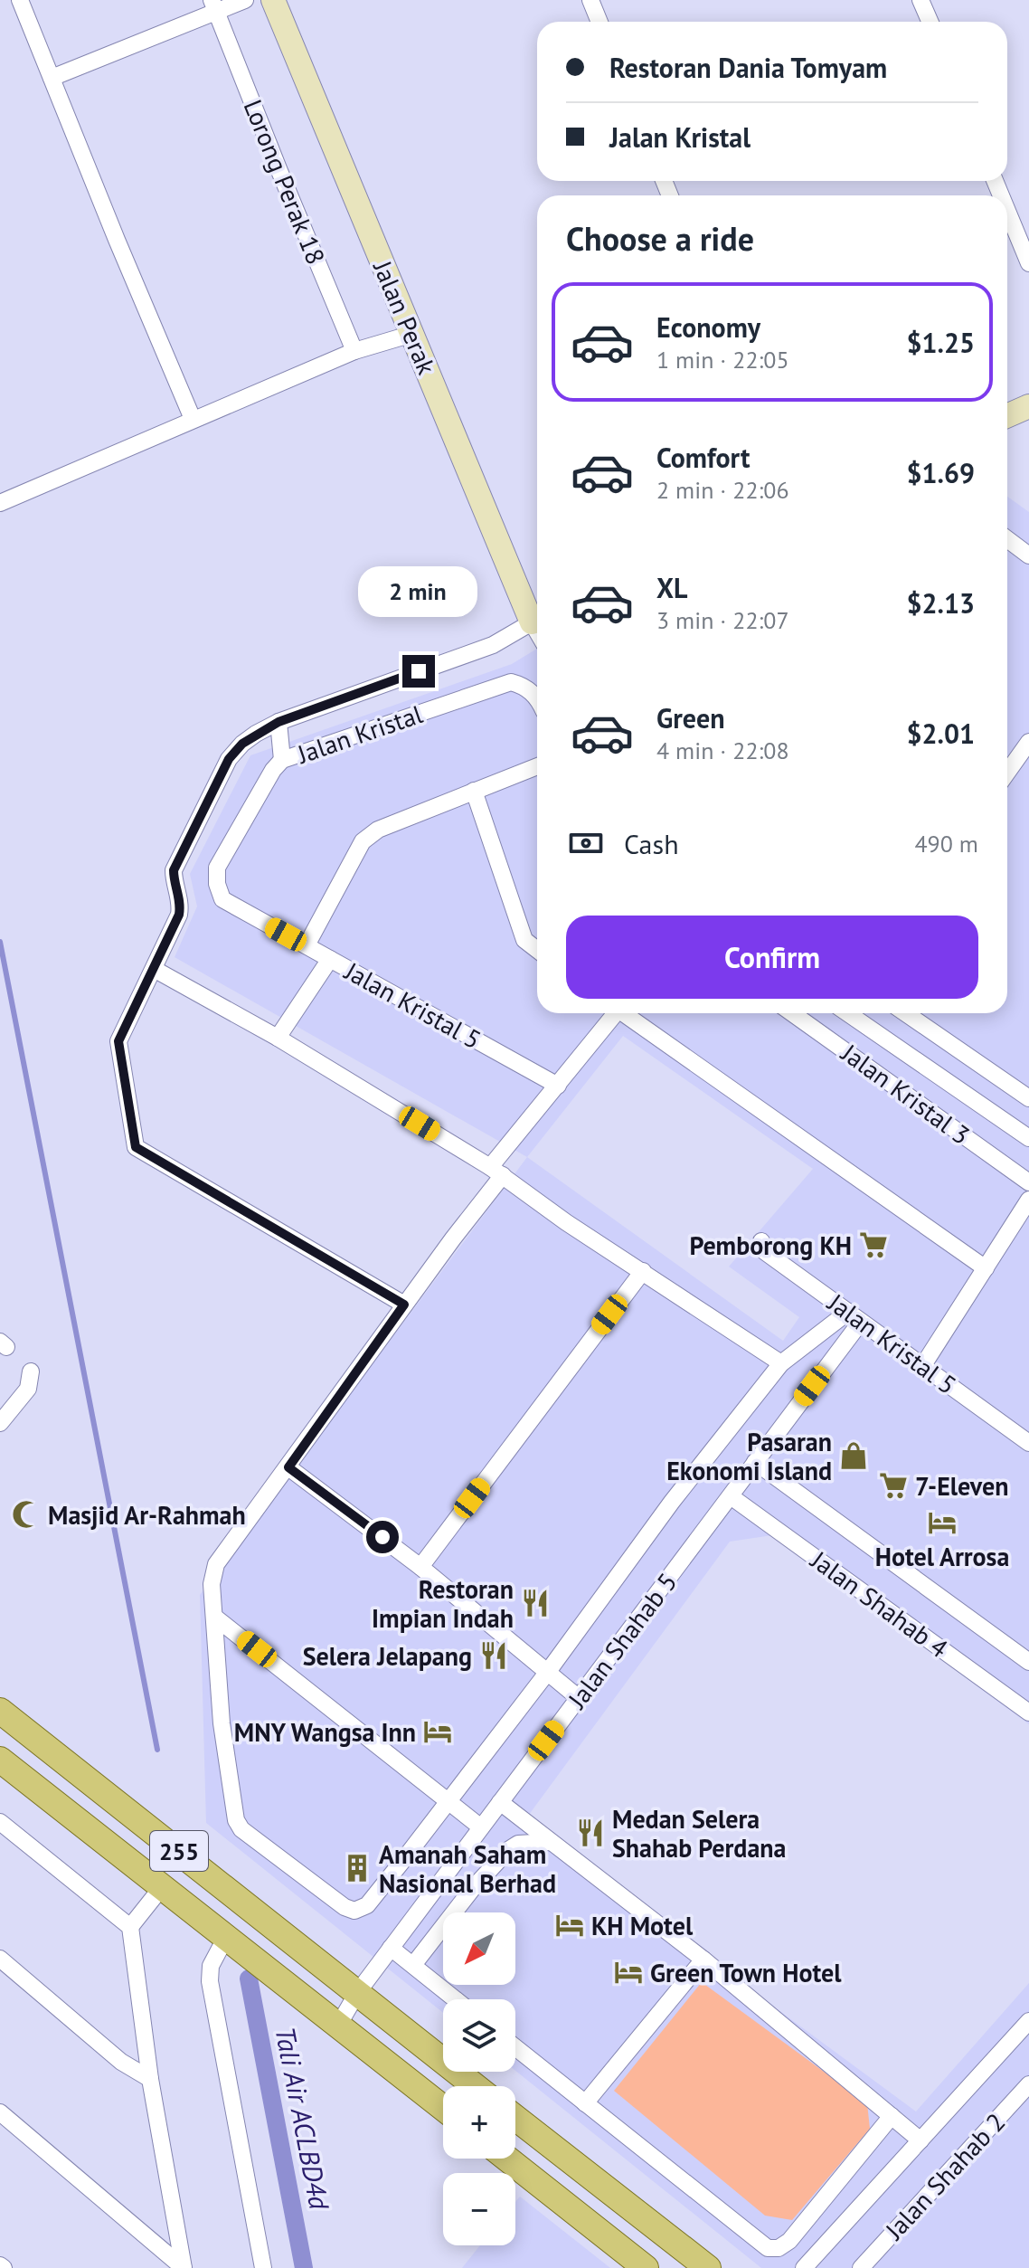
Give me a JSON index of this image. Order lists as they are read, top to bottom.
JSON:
{
  "streets": {
    "main road": ["255"],
    "street": [
      "Lorong Perak 18",
      "Jalan Perak",
      "Jalan Kristal",
      "Jalan Kristal 5",
      "Jalan Kristal 3",
      "Jalan Shahab 4",
      "Jalan Shahab 5",
      "Jalan Shahab 2"
    ]
  },
  "crossings": [
    ["Jalan Kristal", "Jalan Kristal 5"],
    ["Jalan Kristal 5", "Jalan Shahab 5"],
    ["Jalan Shahab 4", "Jalan Shahab 5"],
    ["Jalan Shahab 5", "255"]
  ],
  "water": ["Tali Air ACLBD4d"],
  "places": {
    "supermarket": ["Pemborong KH", "7-Eleven"],
    "shop": ["Pasaran Ekonomi Island"],
    "mosque": ["Masjid Ar-Rahmah"],
    "hotel": [
      "Hotel Arrosa",
      "MNY Wangsa Inn",
      "KH Motel",
      "Green Town Hotel"
    ],
    "restaurant": ["Restoran Impian Indah", "Selera Jelapang", "Medan Selera Shahab Perdana"],
    "building": ["Amanah Saham Nasional Berhad"]
  },
  "north": "bottom left",
  "page": {
    "banner": ["Restoran Dania Tomyam", "Jalan Kristal"],
    "heading": "Choose a ride",
    "list": [
      {
        "name": "Economy",
        "note": "1 min · 22:05",
        "value": "$1.25"
      },
      {
        "name": "Comfort",
        "note": "2 min · 22:06",
        "value": "$1.69"
      },
      {
        "name": "XL",
        "note": "3 min · 22:07",
        "value": "$2.13"
      },
      {
        "name": "Green",
        "note": "4 min · 22:08",
        "value": "$2.01"
      }
    ],
    "bubble": "2 min",
    "pay": ["Cash", "490 m"],
    "buttons": "Confirm",
    "map_buttons": ["+", "−"]
  }
}
